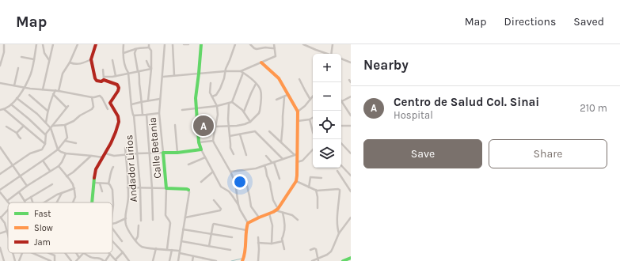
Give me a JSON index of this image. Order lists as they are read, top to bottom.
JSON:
{
  "streets": {
    "street": ["Calle Betania", "Andador Lirios"]
  },
  "legend": ["Fast", "Slow", "Jam"],
  "page": {
    "header": "Map",
    "nav": ["Map", "Directions", "Saved"],
    "heading": "Nearby",
    "map_buttons": ["+", "−"],
    "list": [
      {
        "mark": "A",
        "name": "Centro de Salud Col. Sinai",
        "note": "Hospital",
        "value": "210 m"
      }
    ],
    "pins": "A",
    "buttons": ["Save", "Share"]
  }
}
